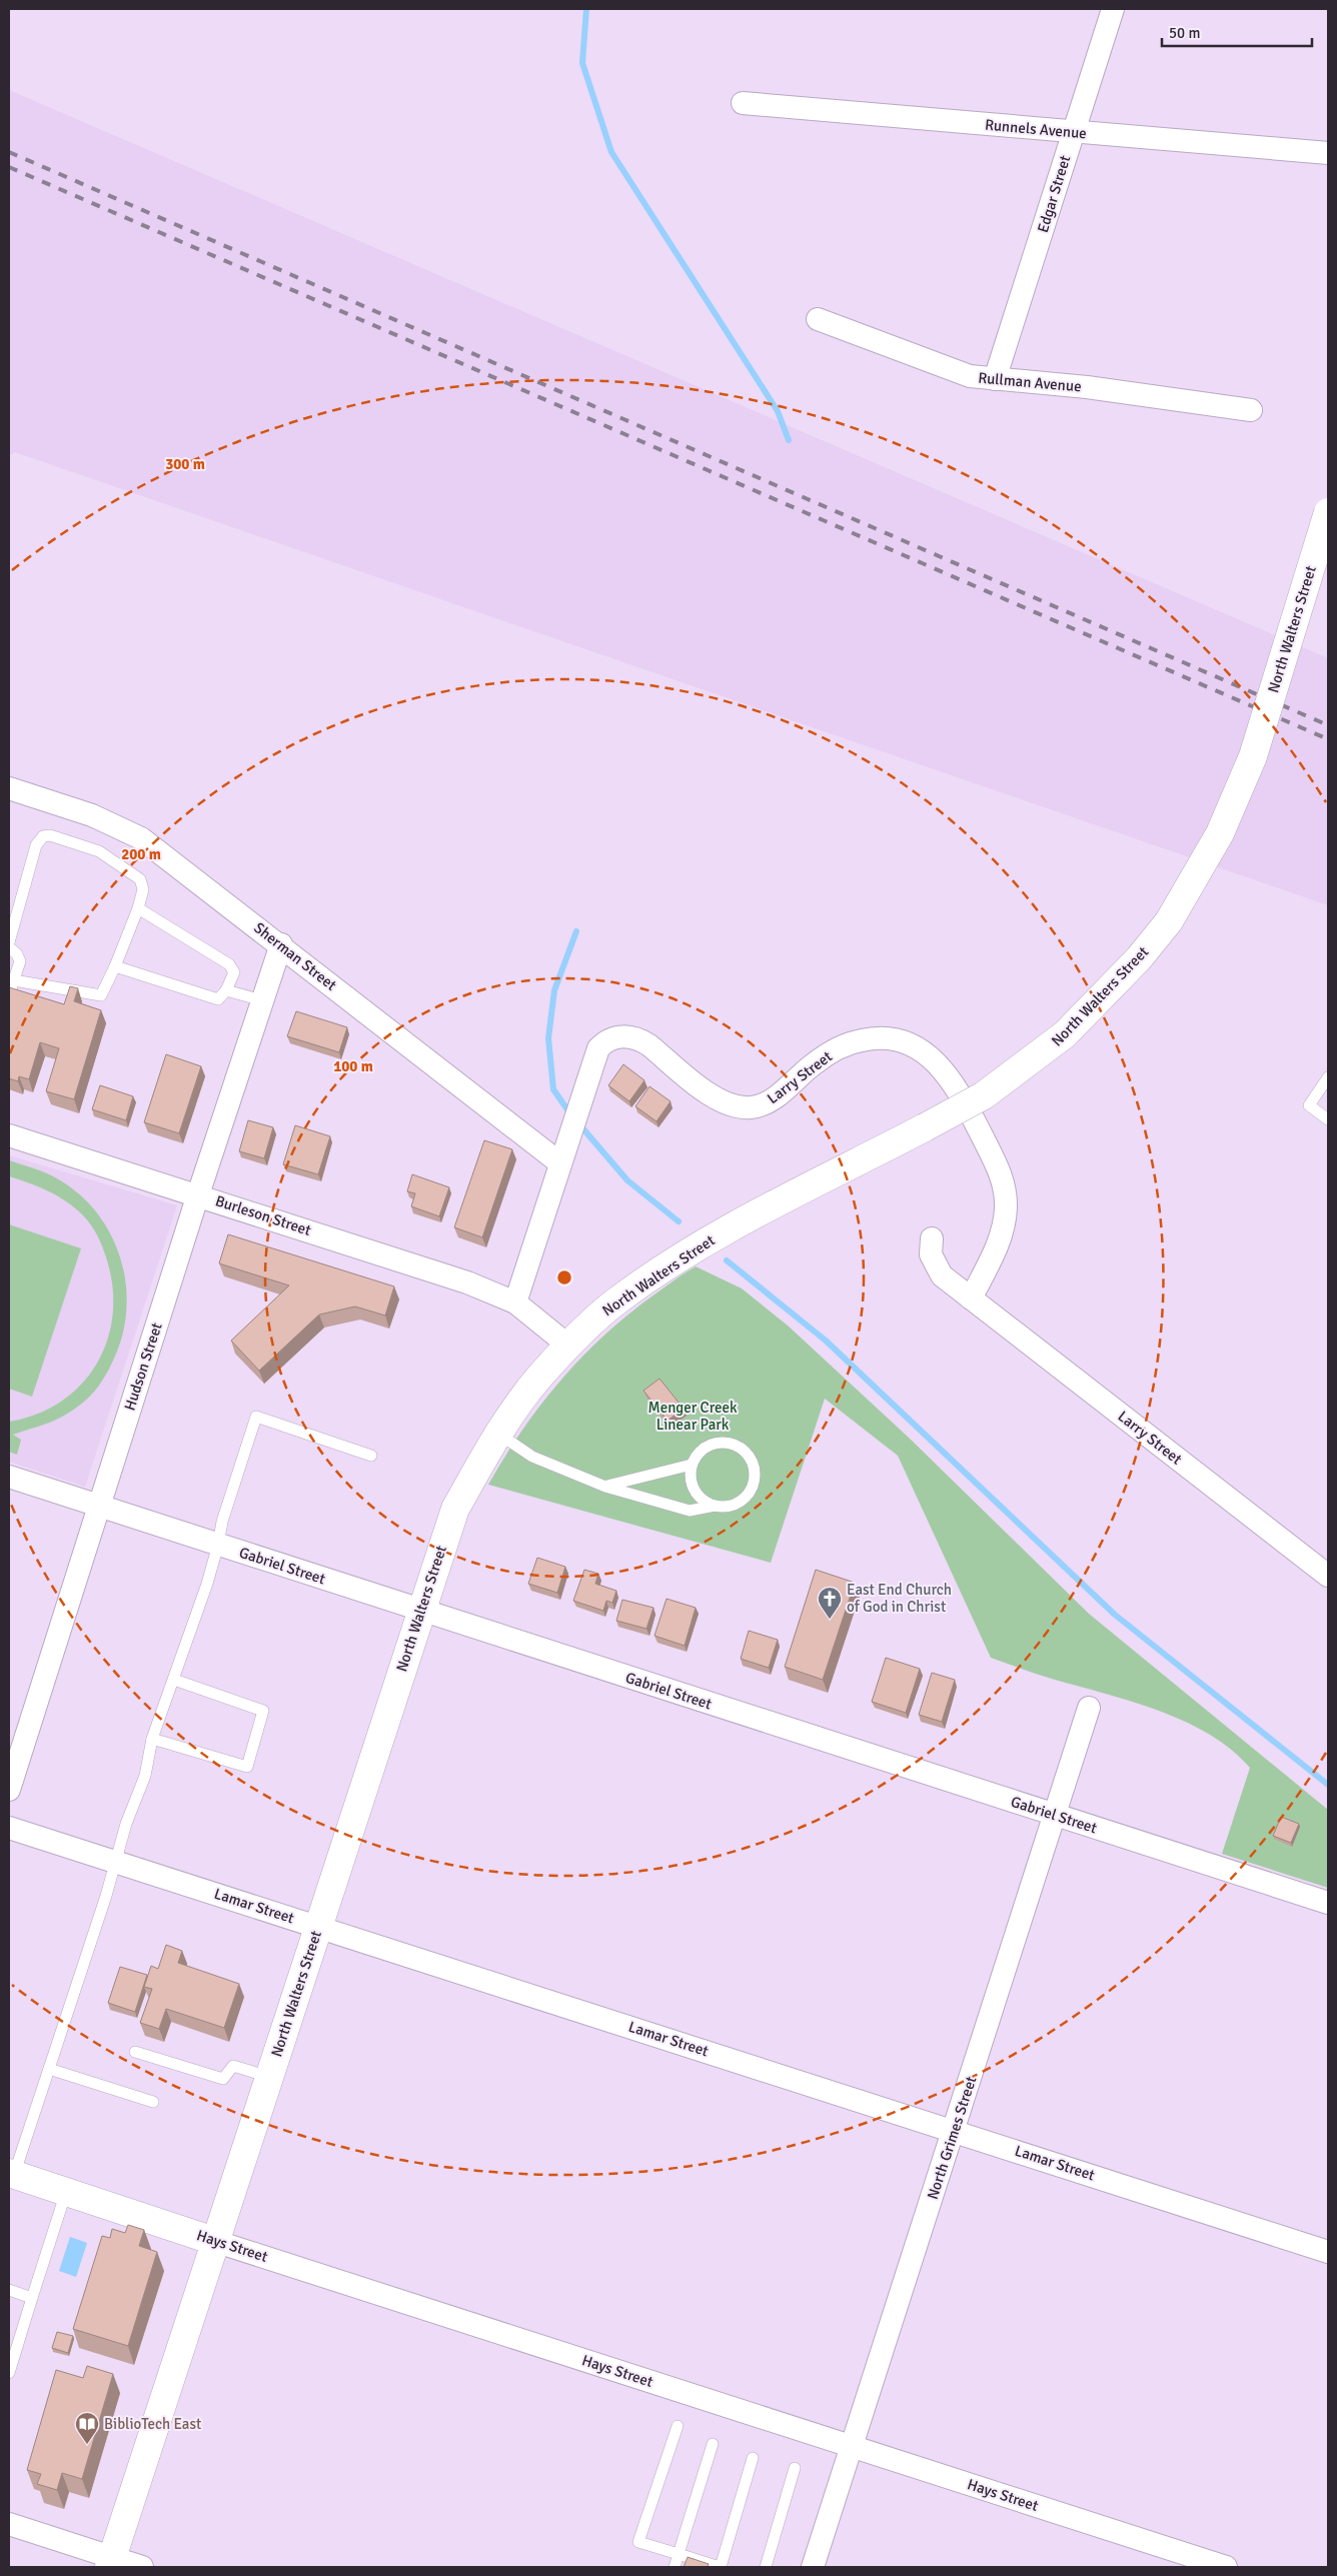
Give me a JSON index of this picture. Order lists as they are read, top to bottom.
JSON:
{
  "streets": {
    "main road": ["North Walters Street", "Hays Street"],
    "street": [
      "Runnels Avenue",
      "Edgar Street",
      "Rullman Avenue",
      "Sherman Street",
      "Larry Street",
      "Burleson Street",
      "Hudson Street",
      "Gabriel Street",
      "Lamar Street",
      "North Grimes Street"
    ]
  },
  "crossings": [
    ["Runnels Avenue", "Edgar Street"],
    ["Edgar Street", "Rullman Avenue"],
    ["North Walters Street", "Burleson Street"],
    ["North Walters Street", "Gabriel Street"],
    ["North Walters Street", "Lamar Street"],
    ["North Walters Street", "Hays Street"],
    ["Sherman Street", "Larry Street"],
    ["Sherman Street", "Hudson Street"],
    ["Burleson Street", "Hudson Street"],
    ["Hudson Street", "Gabriel Street"],
    ["Gabriel Street", "North Grimes Street"],
    ["Lamar Street", "North Grimes Street"],
    ["North Grimes Street", "Hays Street"]
  ],
  "parks": ["Menger Creek Linear Park"],
  "places": {
    "church": ["East End Church of God in Christ"],
    "library": ["BiblioTech East"]
  },
  "scale_bar": "50 m",
  "rings": ["300 m", "200 m", "100 m"]
}
